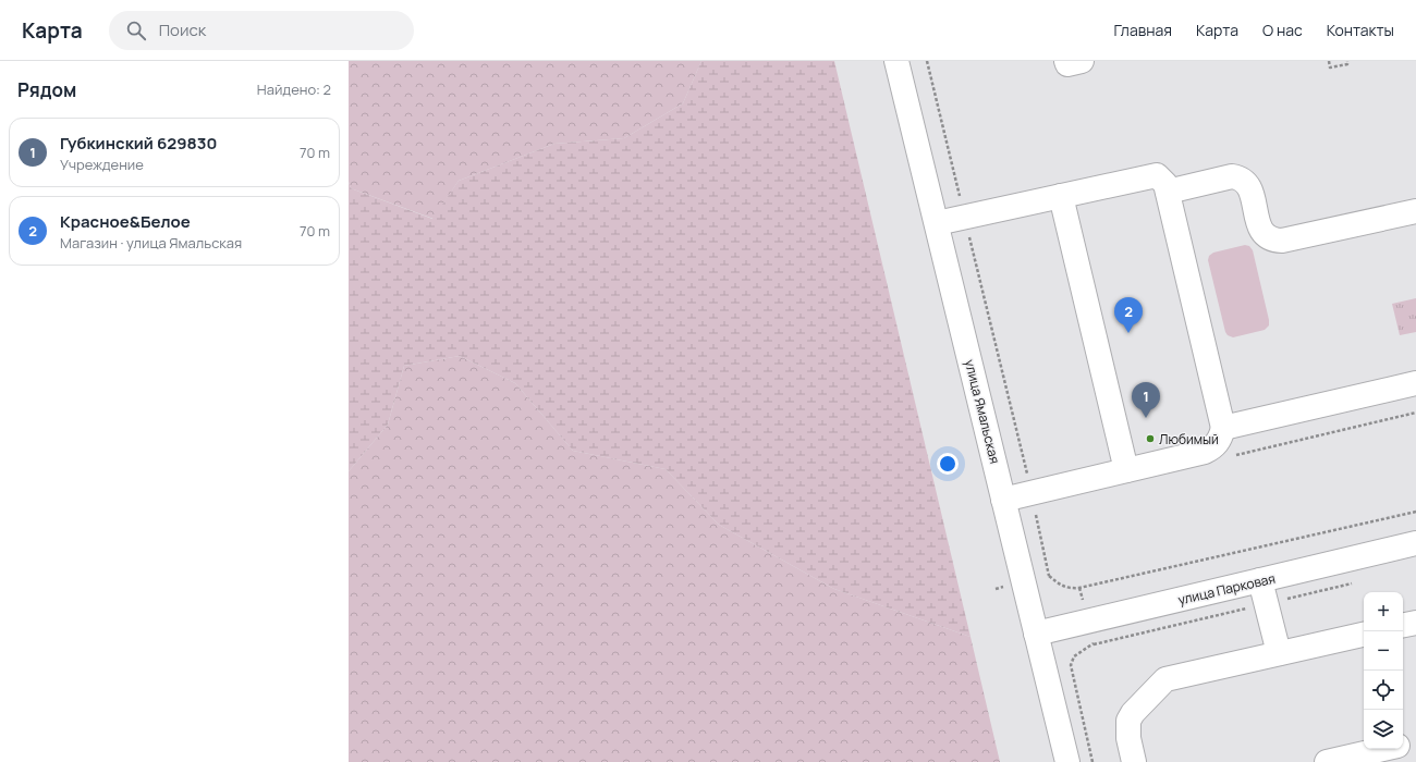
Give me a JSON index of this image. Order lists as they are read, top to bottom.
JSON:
{
  "streets": {
    "street": ["улица Ямальская", "улица Парковая"]
  },
  "crossings": [
    ["улица Ямальская", "улица Парковая"]
  ],
  "places": ["Любимый"],
  "page": {
    "header": "Карта",
    "search": "Поиск",
    "nav": [
      "Главная",
      "Карта",
      "О нас",
      "Контакты"
    ],
    "heading": ["Рядом", "Найдено: 2"],
    "list": [
      {
        "mark": "1",
        "name": "Губкинский 629830",
        "note": "Учреждение",
        "value": "70 m"
      },
      {
        "mark": "2",
        "name": "Красное&Белое",
        "note": "Магазин · улица Ямальская",
        "value": "70 m"
      }
    ],
    "pins": ["2", "1"],
    "map_buttons": ["+", "−"]
  }
}
